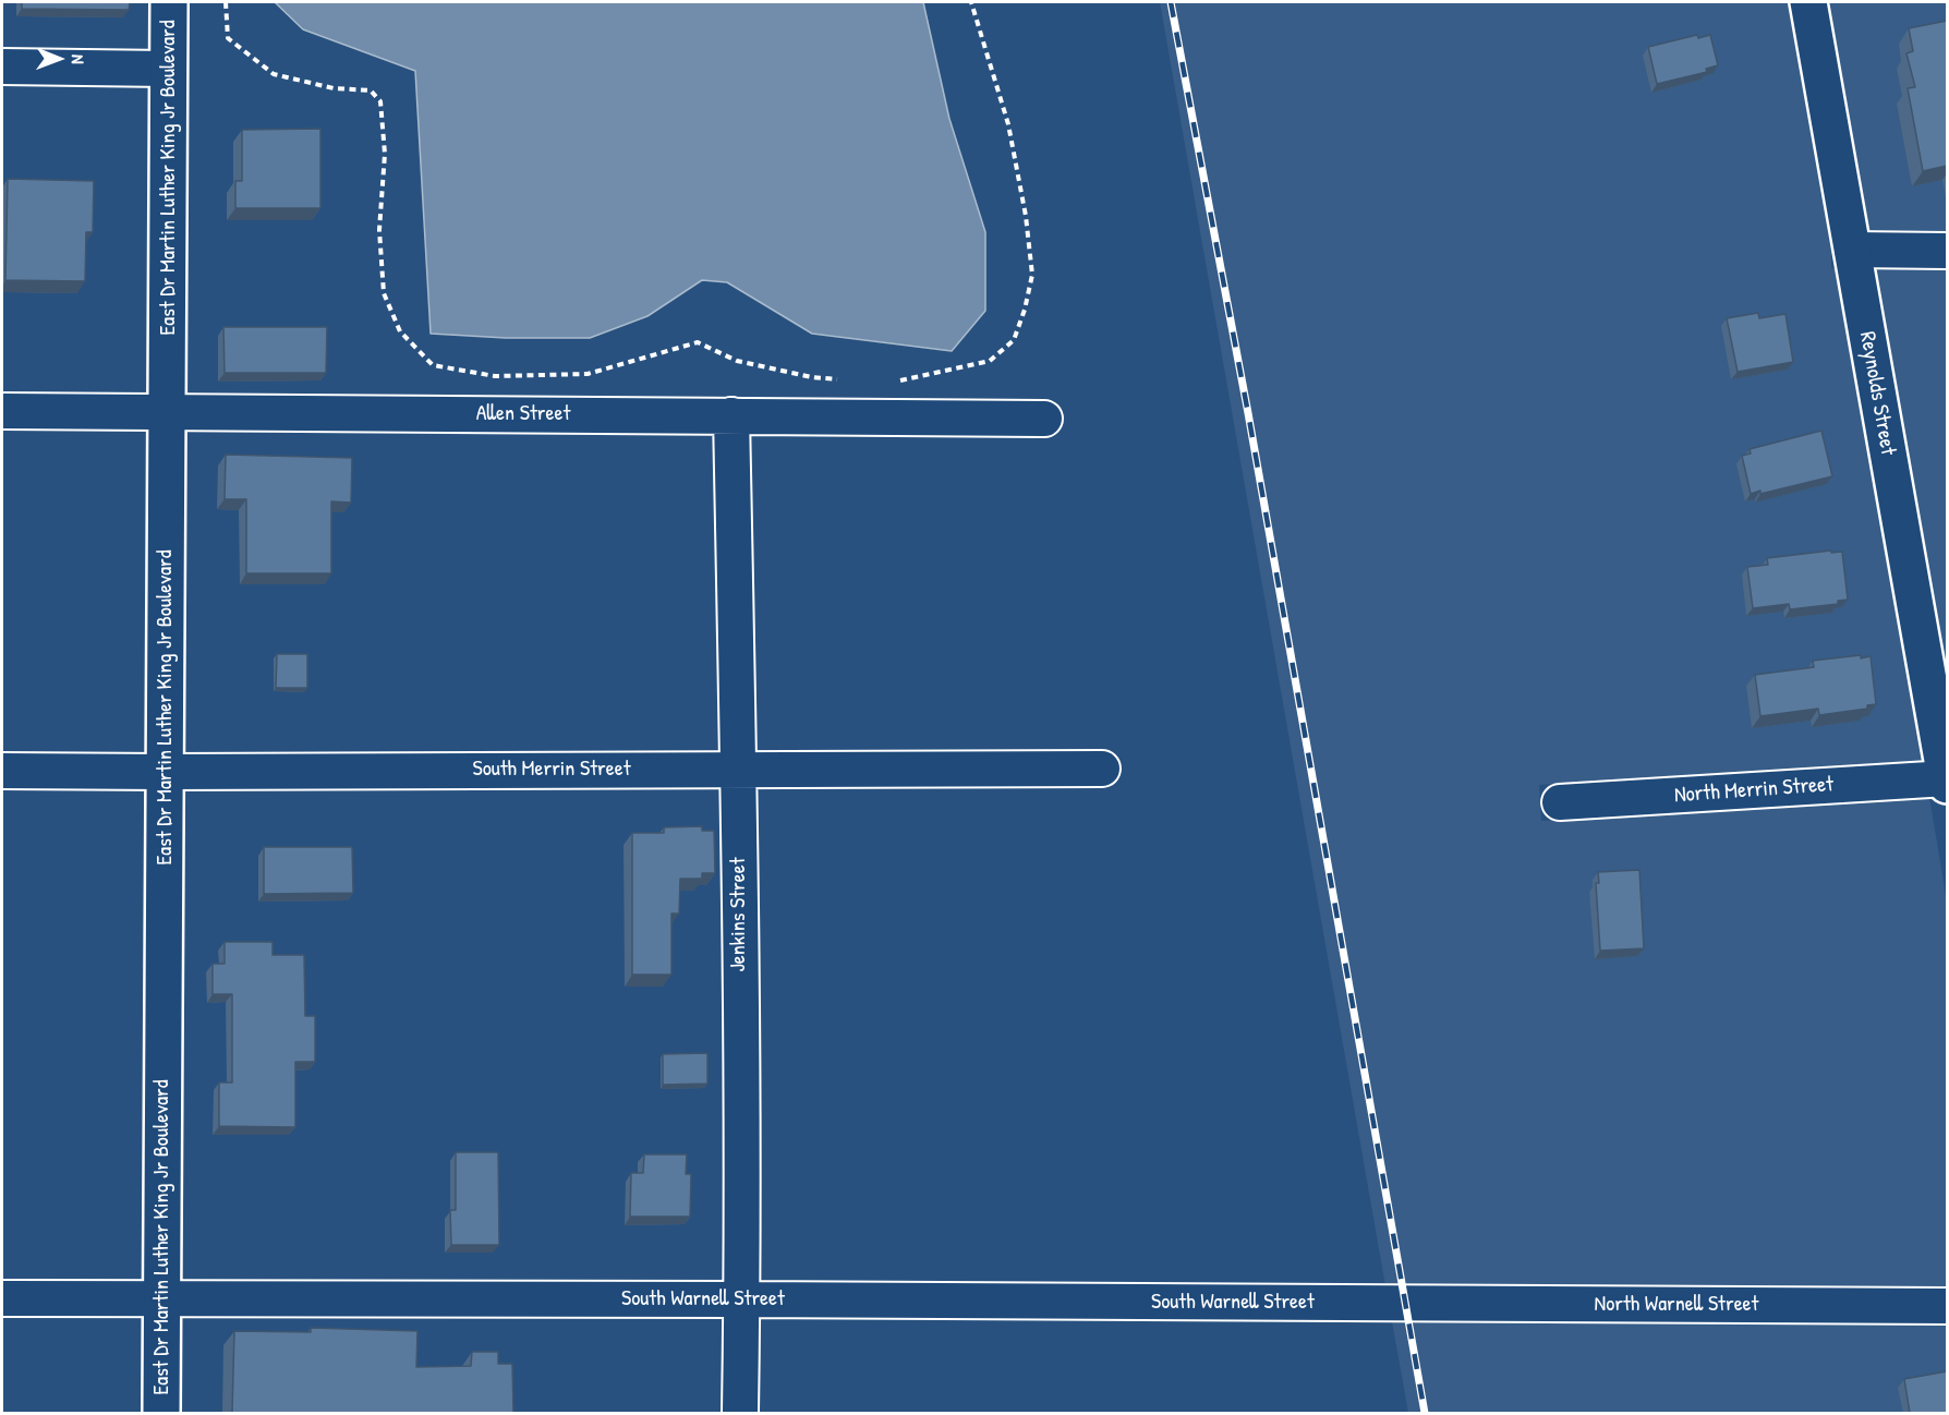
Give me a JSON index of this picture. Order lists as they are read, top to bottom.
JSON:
{
  "streets": {
    "street": [
      "East Dr Martin Luther King Jr Boulevard",
      "Reynolds Street",
      "Allen Street",
      "South Merrin Street",
      "North Merrin Street",
      "Jenkins Street",
      "South Warnell Street",
      "North Warnell Street"
    ]
  },
  "crossings": [
    ["East Dr Martin Luther King Jr Boulevard", "Allen Street"],
    ["East Dr Martin Luther King Jr Boulevard", "South Merrin Street"],
    ["East Dr Martin Luther King Jr Boulevard", "South Warnell Street"],
    ["Reynolds Street", "North Merrin Street"],
    ["Allen Street", "Jenkins Street"],
    ["South Merrin Street", "Jenkins Street"],
    ["Jenkins Street", "South Warnell Street"],
    ["South Warnell Street", "North Warnell Street"]
  ],
  "north": "right"
}
